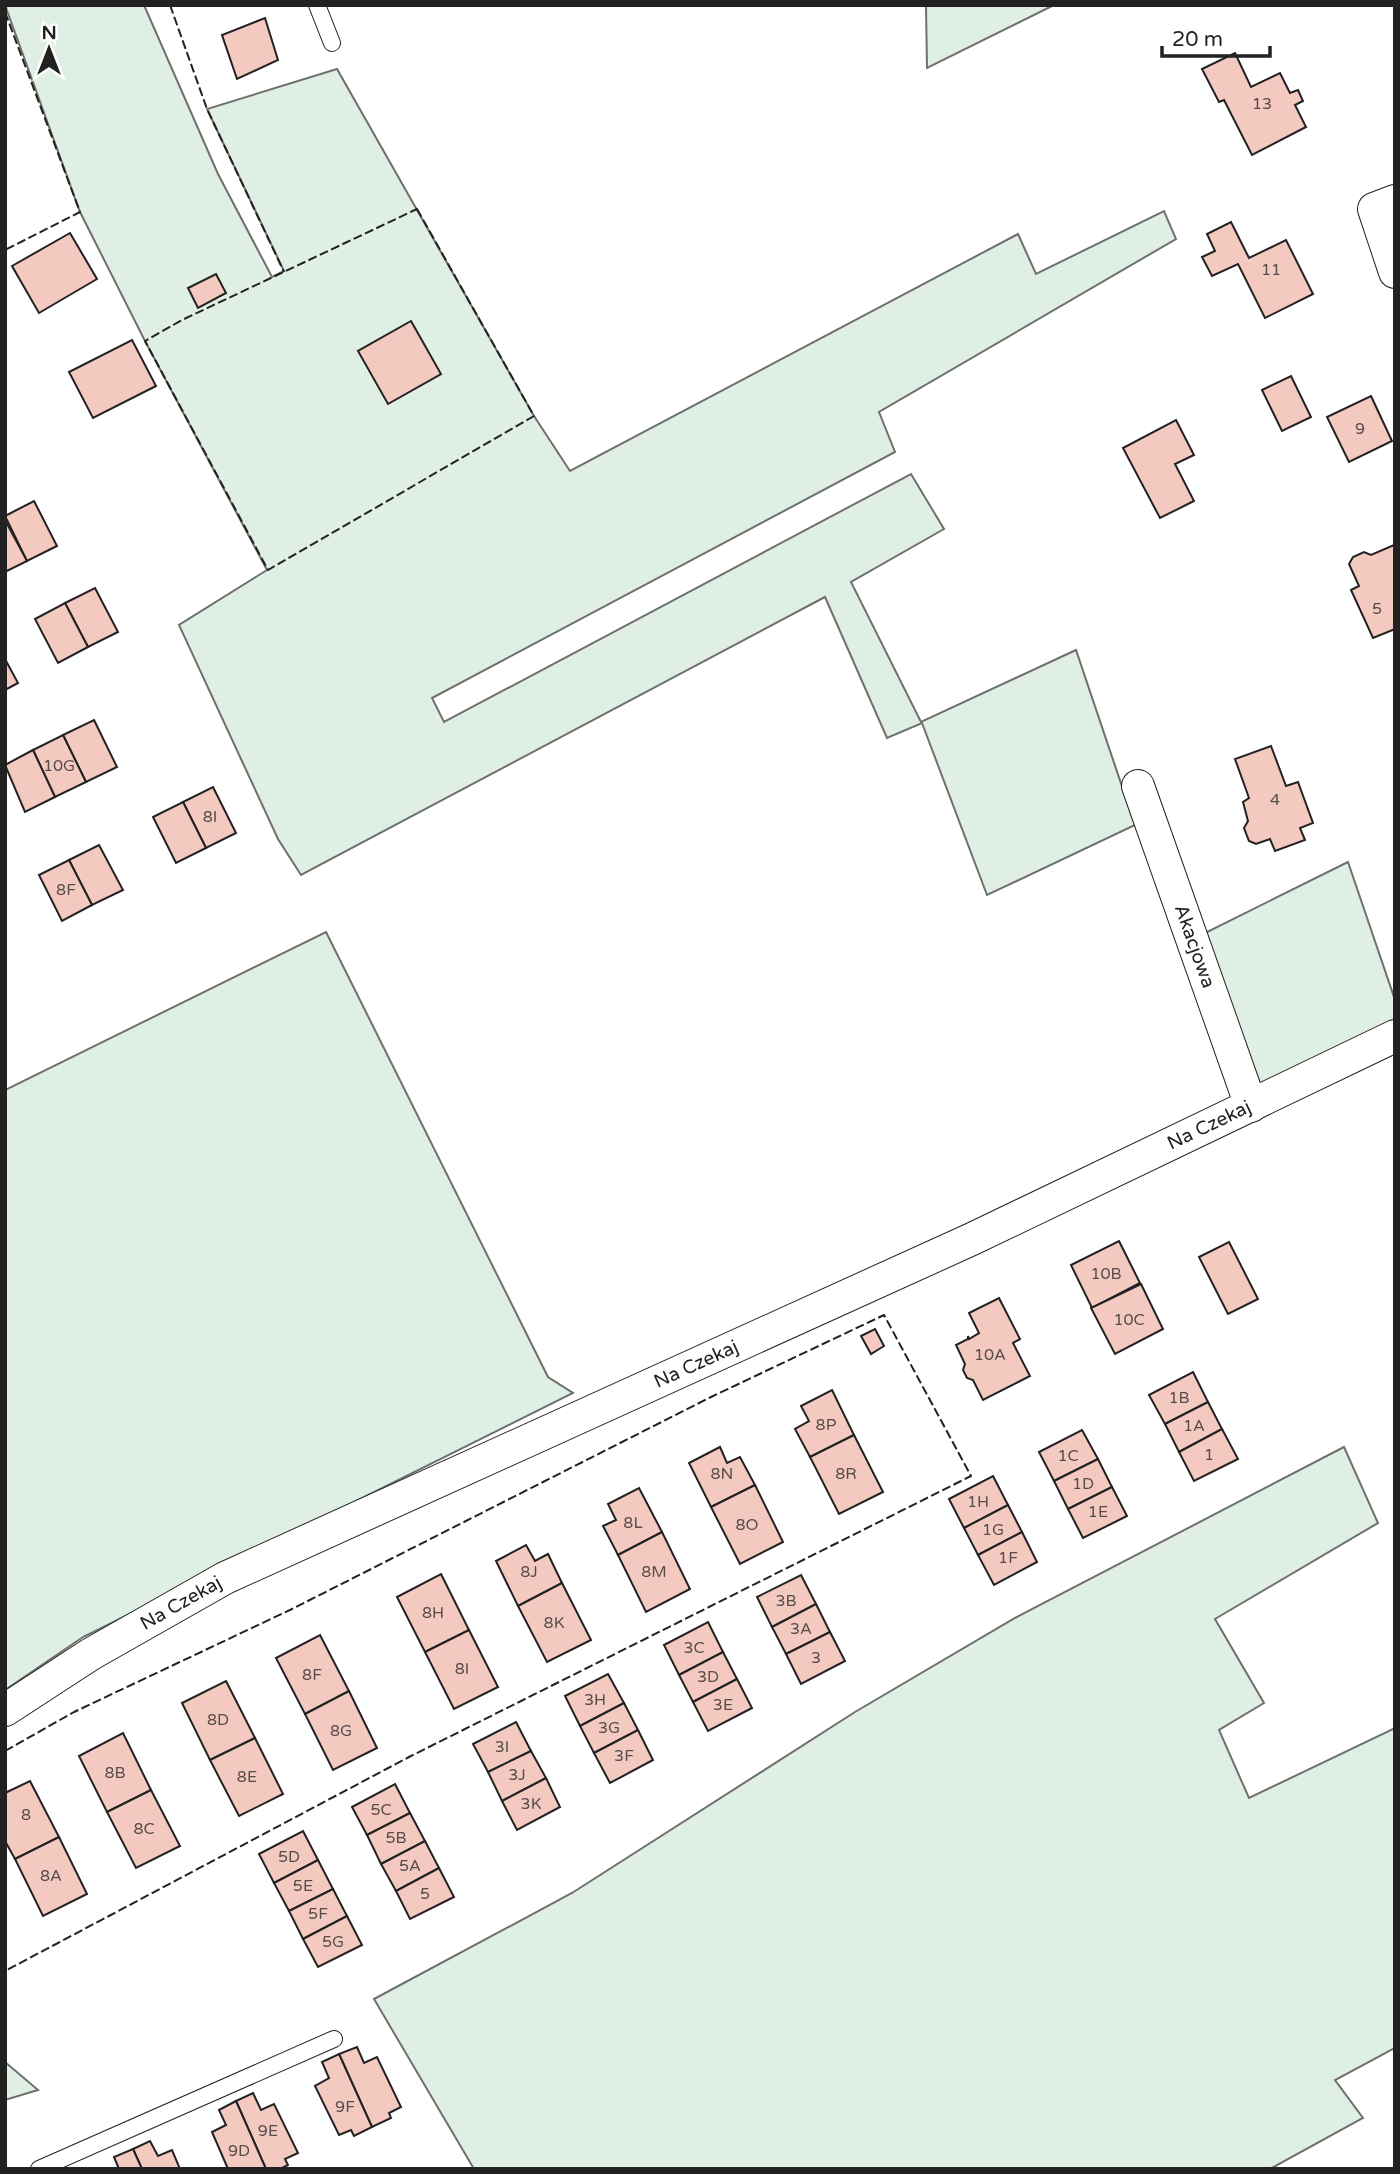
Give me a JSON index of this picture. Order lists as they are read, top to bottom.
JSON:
{
  "streets": {
    "street": ["Akacjowa", "Na Czekaj"]
  },
  "crossings": [
    ["Akacjowa", "Na Czekaj"]
  ],
  "house_numbers": [
    "13",
    "11",
    "9",
    "5",
    "10G",
    "4",
    "8I",
    "8F",
    "10B",
    "10C",
    "10A",
    "1B",
    "8P",
    "1A",
    "1",
    "1C",
    "8N",
    "8R",
    "1D",
    "1H",
    "1E",
    "8L",
    "8O",
    "1G",
    "1F",
    "8J",
    "8M",
    "3B",
    "8H",
    "8K",
    "3A",
    "3C",
    "3",
    "8I",
    "8F",
    "3D",
    "3H",
    "3E",
    "8D",
    "3G",
    "8G",
    "3I",
    "3F",
    "8B",
    "3J",
    "8E",
    "3K",
    "5C",
    "8",
    "8C",
    "5B",
    "5D",
    "5A",
    "8A",
    "5E",
    "5",
    "5F",
    "5G",
    "9F",
    "9E",
    "9D"
  ],
  "scale_bar": "20 m",
  "north": "top"
}
